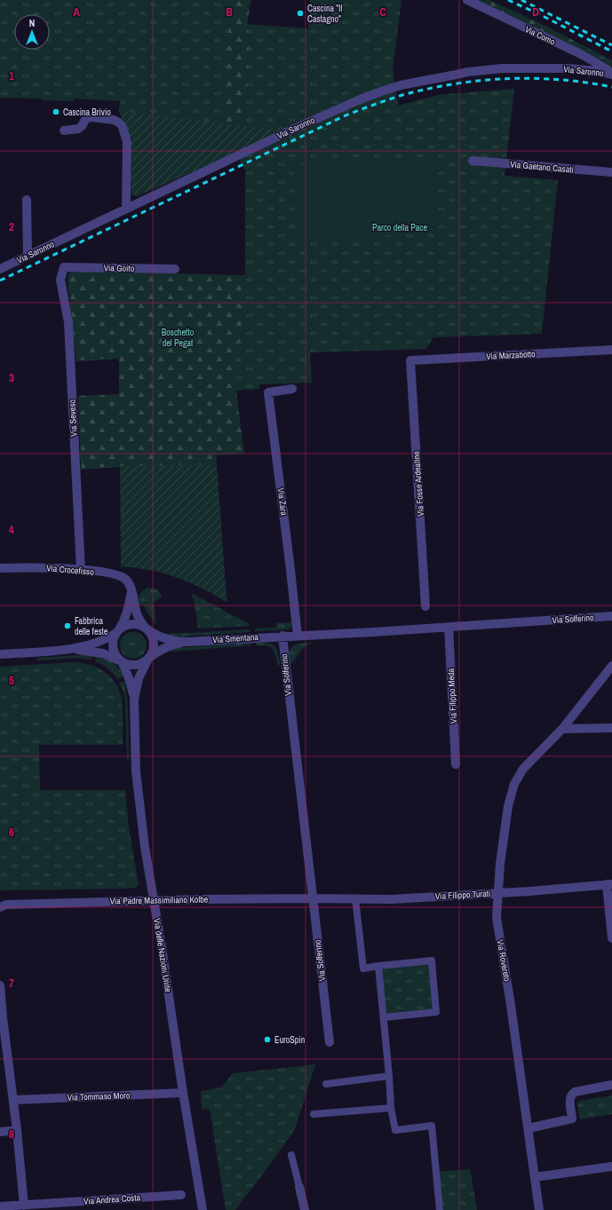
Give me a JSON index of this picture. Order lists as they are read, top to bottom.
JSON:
{
  "streets": {
    "street": [
      "Via Como",
      "Via Saronno",
      "Via Gaetano Casati",
      "Via Goito",
      "Via Marzabotto",
      "Via Seveso",
      "Via Fosse Ardeatine",
      "Via Zara",
      "Via Crocefisso",
      "Via Solferino",
      "Via Smentana",
      "Via Filippo Meda",
      "Via Filippo Turati",
      "Via Padre Massimiliano Kolbe",
      "Via delle Nazioni Unite",
      "Via Rovereto",
      "Via Tommaso Moro",
      "Via Andrea Costa"
    ]
  },
  "crossings": [
    ["Via Como", "Via Saronno"],
    ["Via Goito", "Via Seveso"],
    ["Via Marzabotto", "Via Fosse Ardeatine"],
    ["Via Seveso", "Via Crocefisso"],
    ["Via Zara", "Via Solferino"],
    ["Via Crocefisso", "Via Smentana"],
    ["Via Solferino", "Via Smentana"],
    ["Via Solferino", "Via Filippo Meda"],
    ["Via Solferino", "Via Filippo Turati"],
    ["Via Solferino", "Via Padre Massimiliano Kolbe"],
    ["Via Filippo Turati", "Via Padre Massimiliano Kolbe"],
    ["Via Filippo Turati", "Via Rovereto"],
    ["Via Padre Massimiliano Kolbe", "Via delle Nazioni Unite"],
    ["Via delle Nazioni Unite", "Via Tommaso Moro"]
  ],
  "parks": ["Parco della Pace", "Boschetto del Pegat"],
  "places": [
    "Cascina \"Il Castagno\"",
    "Cascina Brivio",
    "Fabbrica delle feste",
    "EuroSpin"
  ],
  "north": "top",
  "grid": {
    "columns": [
      "A",
      "B",
      "C",
      "D"
    ],
    "rows": [
      "1",
      "2",
      "3",
      "4",
      "5",
      "6",
      "7",
      "8"
    ]
  }
}
